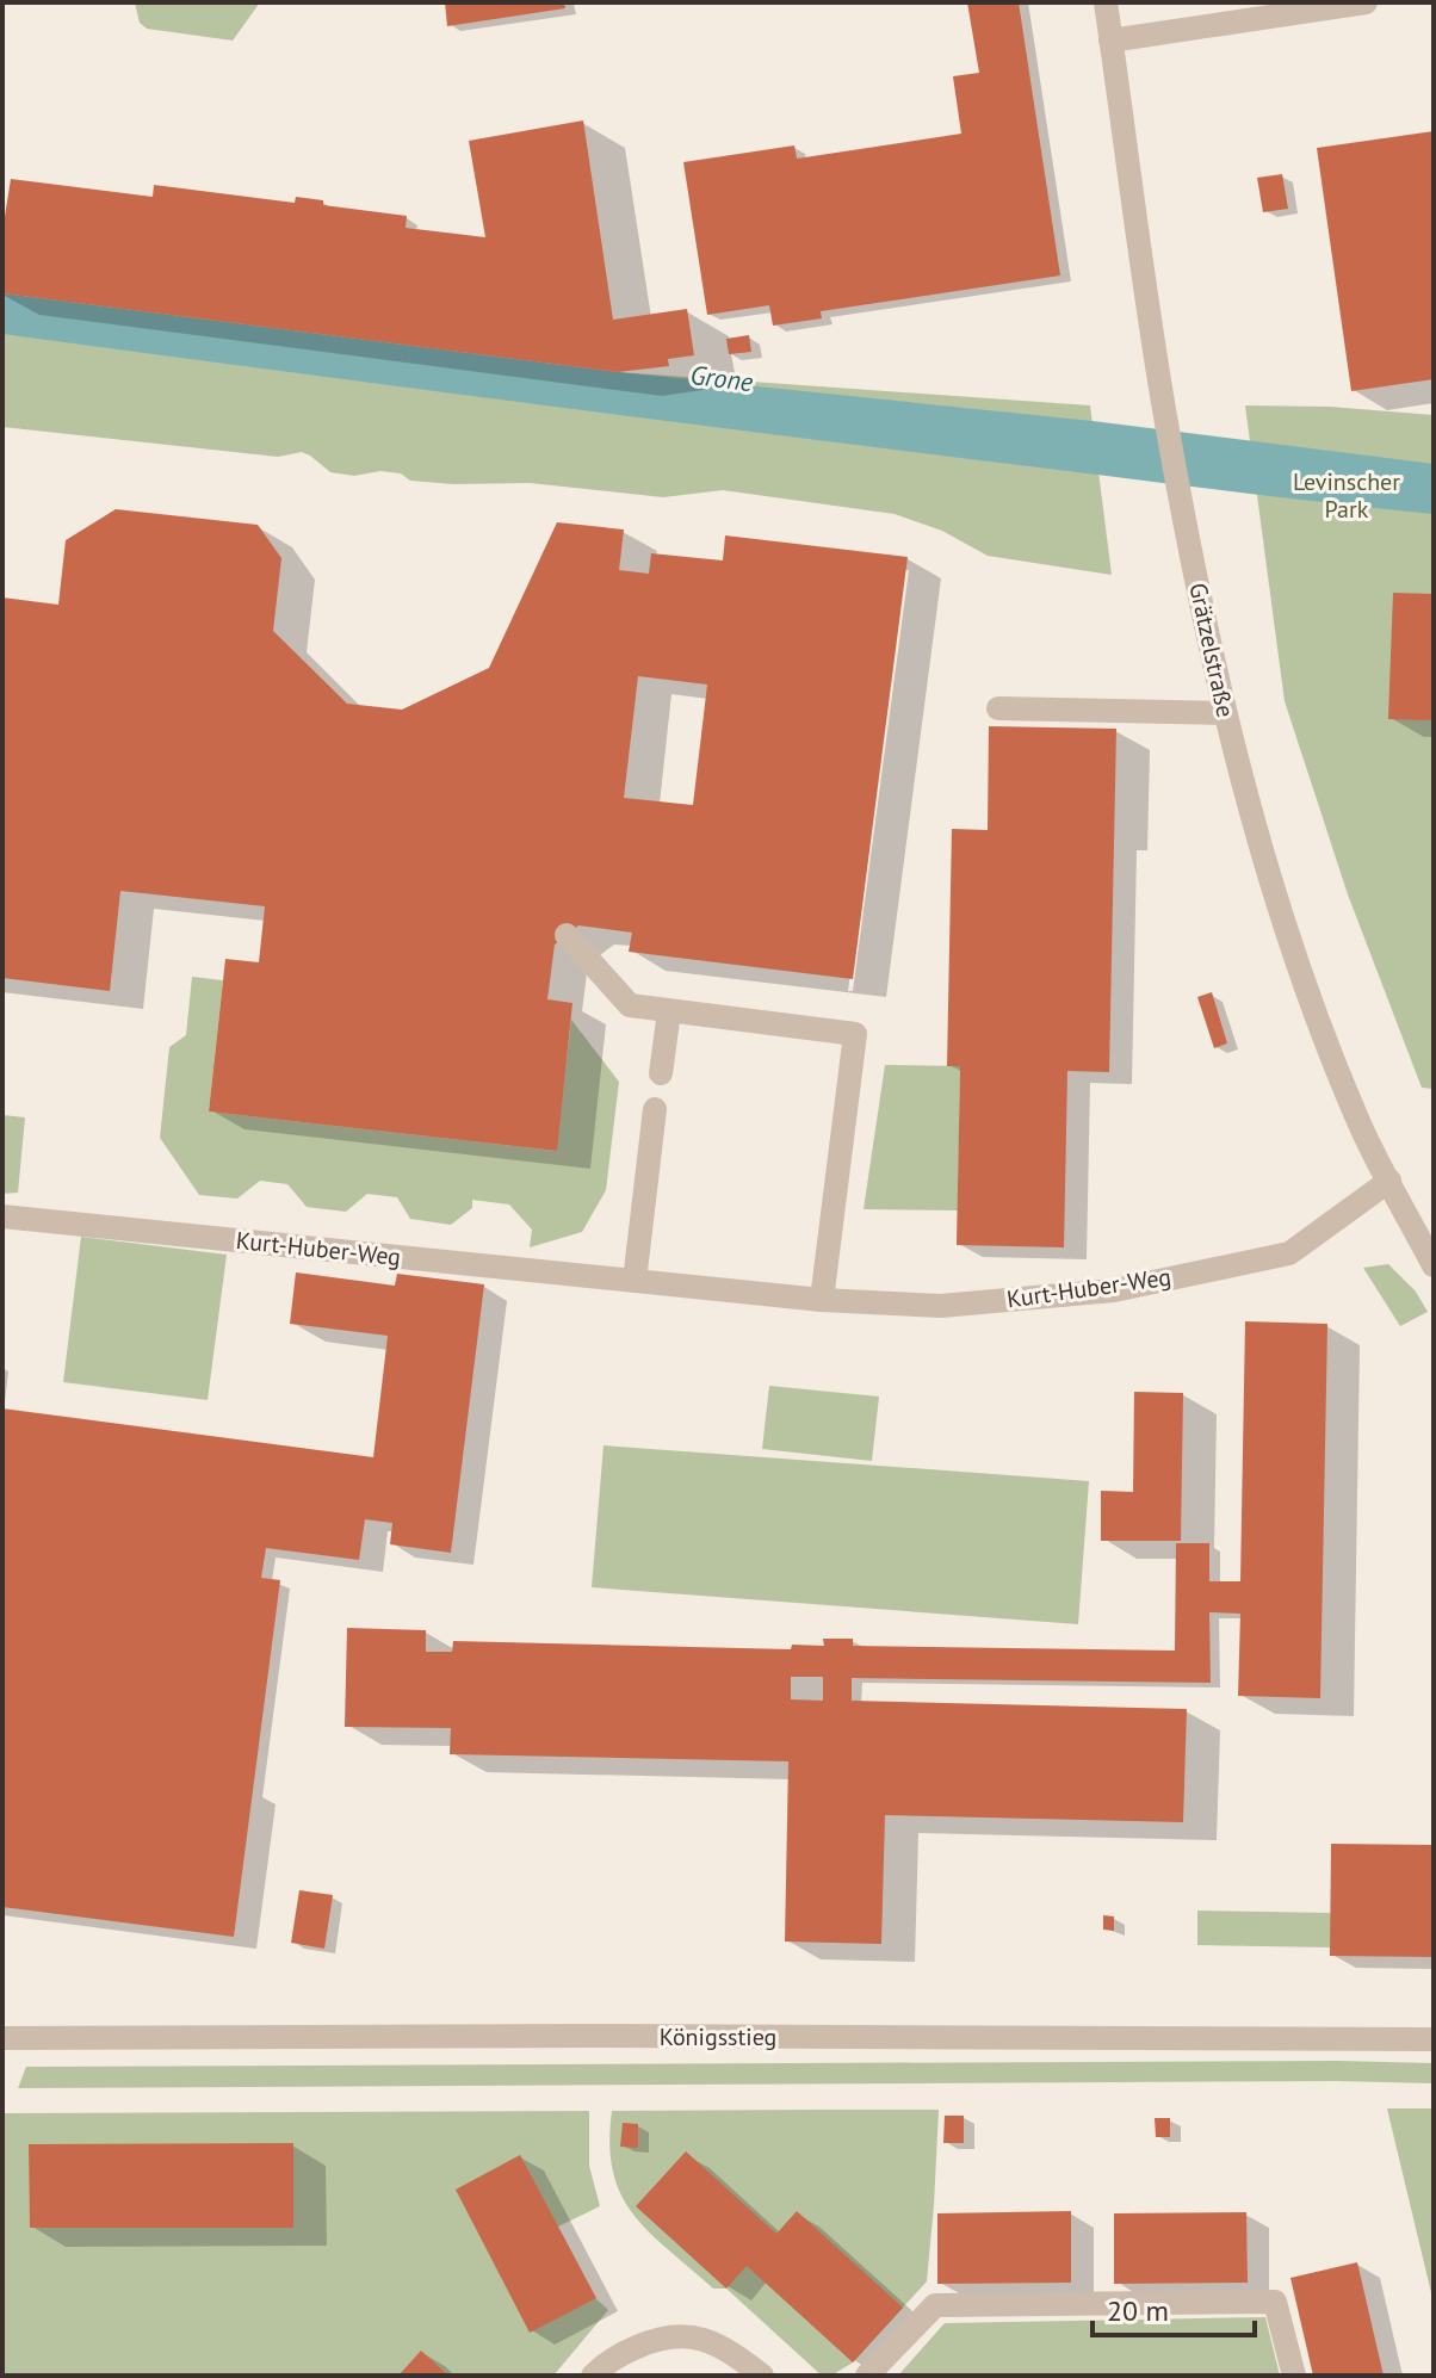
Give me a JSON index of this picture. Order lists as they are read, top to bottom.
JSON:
{
  "streets": {
    "street": ["Grätzelstraße", "Kurt-Huber-Weg", "Königsstieg"]
  },
  "crossings": [
    ["Grätzelstraße", "Kurt-Huber-Weg"]
  ],
  "water": ["Grone"],
  "parks": ["Levinscher Park"],
  "scale_bar": "20 m"
}
